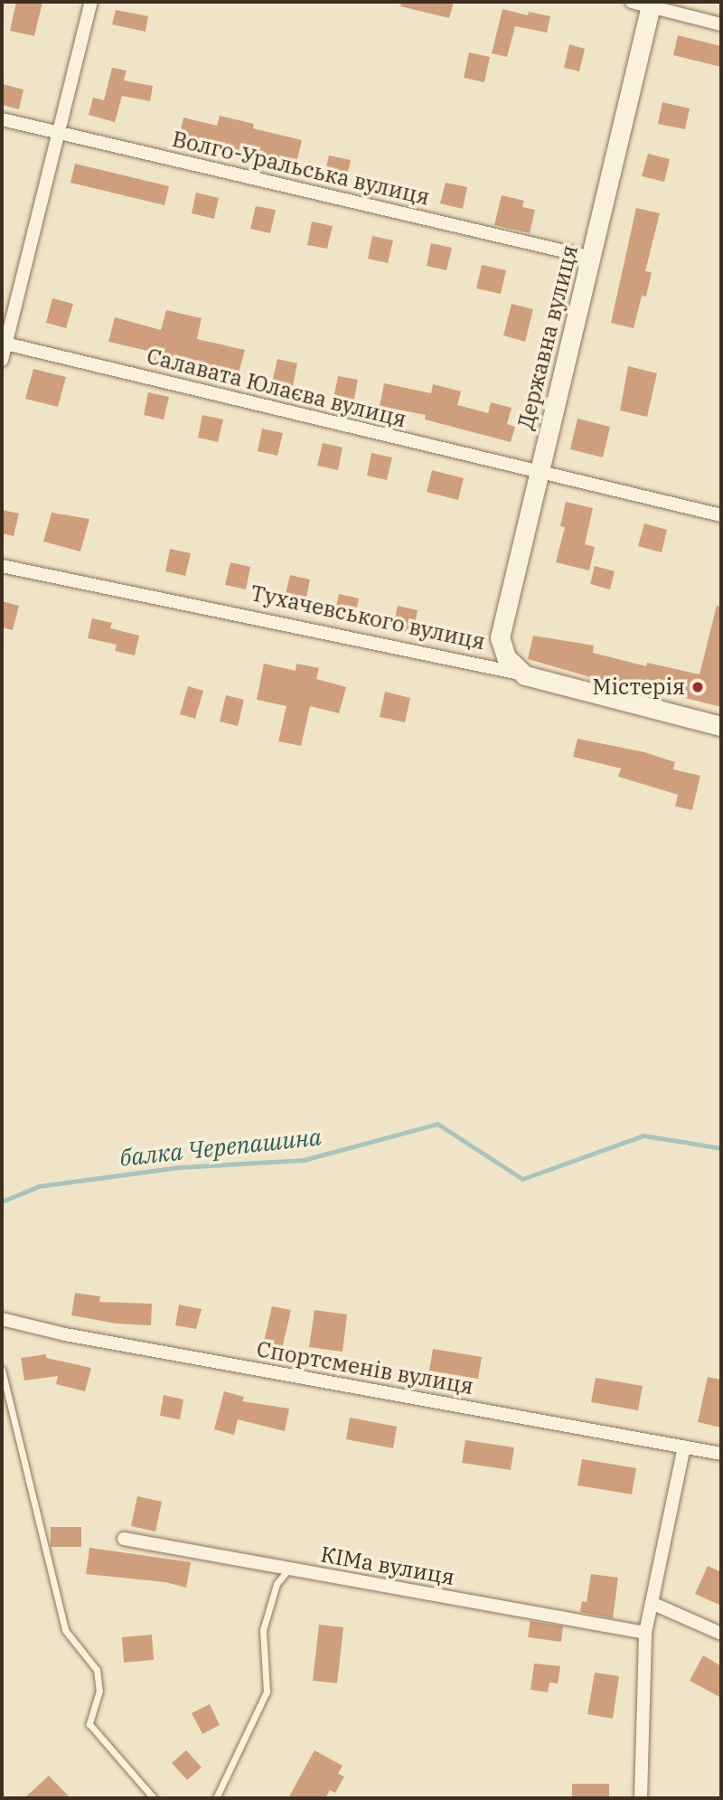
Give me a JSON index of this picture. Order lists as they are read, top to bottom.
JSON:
{
  "streets": {
    "main road": ["Державна вулиця", "Тухачевського вулиця"],
    "street": [
      "Волго-Уральська вулиця",
      "Салавата Юлаєва вулиця",
      "Спортсменів вулиця",
      "КІМа вулиця"
    ]
  },
  "crossings": [
    ["Волго-Уральська вулиця", "Державна вулиця"],
    ["Державна вулиця", "Салавата Юлаєва вулиця"],
    ["Державна вулиця", "Тухачевського вулиця"]
  ],
  "water": ["балка Черепашина"],
  "places": ["Містерія"]
}
